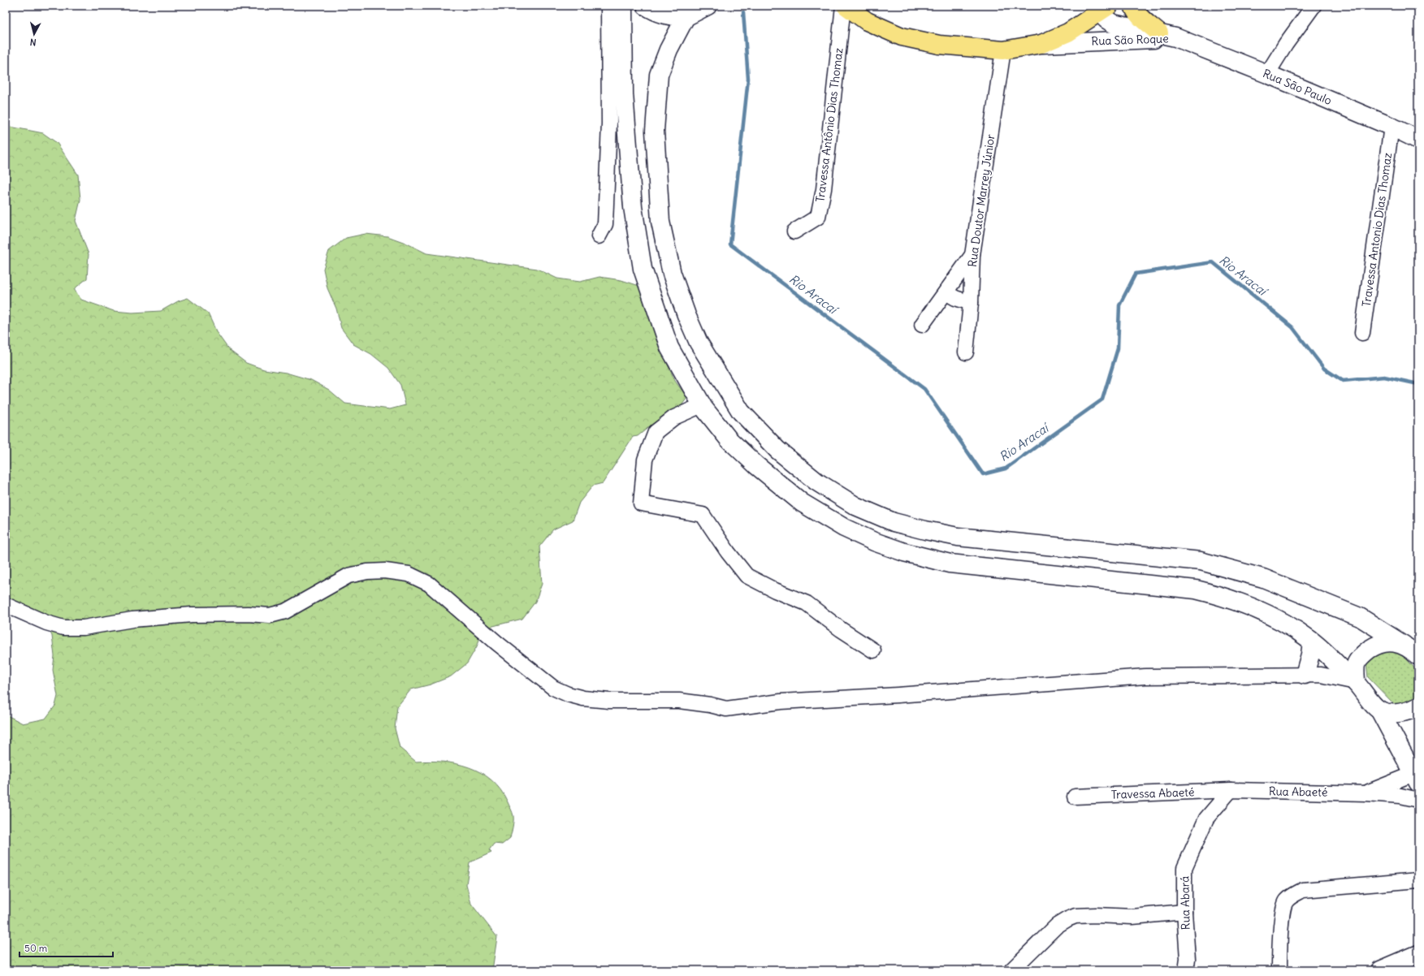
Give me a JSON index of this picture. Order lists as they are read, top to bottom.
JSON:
{
  "streets": {
    "main road": ["Rua São Roque", "Rua São Paulo"],
    "street": [
      "Travessa Antônio Dias Thomaz",
      "Rua Doutor Marrey Júnior",
      "Travessa Antonio Dias Thomaz",
      "Rua Abaeté",
      "Travessa Abaeté",
      "Rua Abará"
    ]
  },
  "crossings": [
    ["Rua São Roque", "Rua São Paulo"],
    ["Rua São Paulo", "Travessa Antonio Dias Thomaz"],
    ["Rua Abaeté", "Travessa Abaeté"],
    ["Rua Abaeté", "Rua Abará"],
    ["Travessa Abaeté", "Rua Abará"]
  ],
  "water": ["Rio Aracaí"],
  "scale_bar": "50 m",
  "north": "bottom"
}
